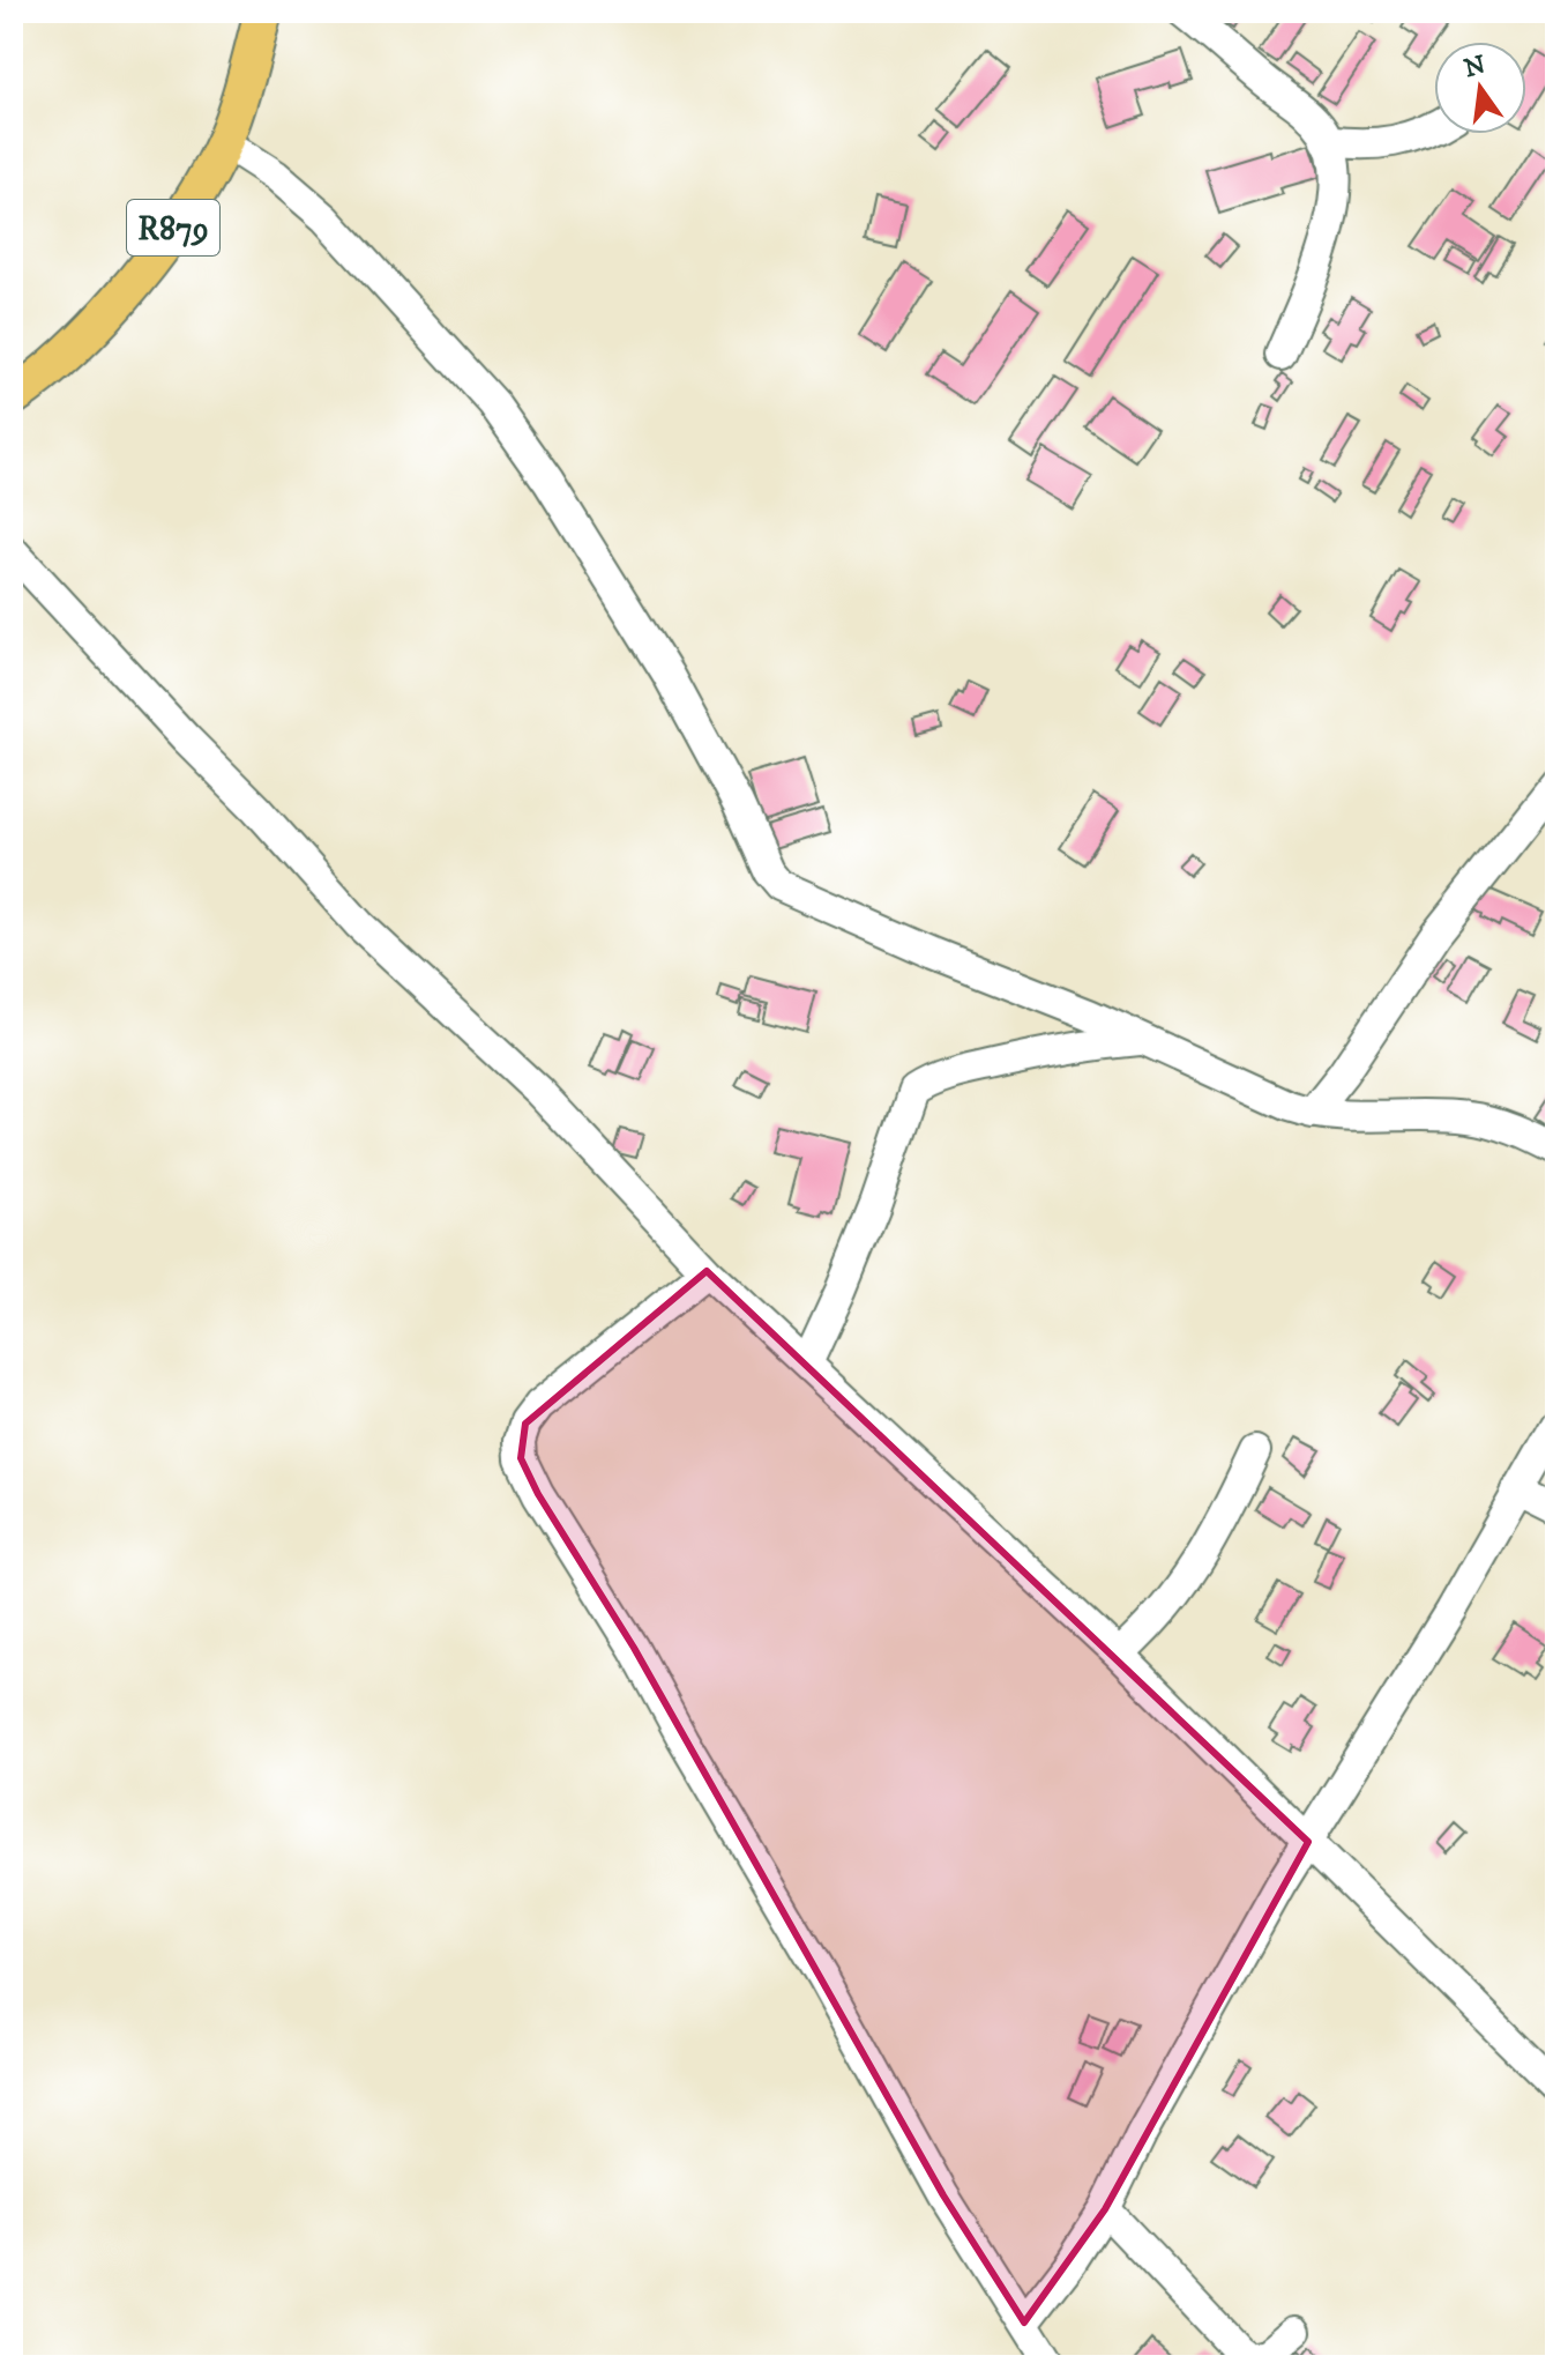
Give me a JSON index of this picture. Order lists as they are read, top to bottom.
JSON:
{
  "streets": {
    "main road": ["R879"]
  },
  "north": "top"
}
